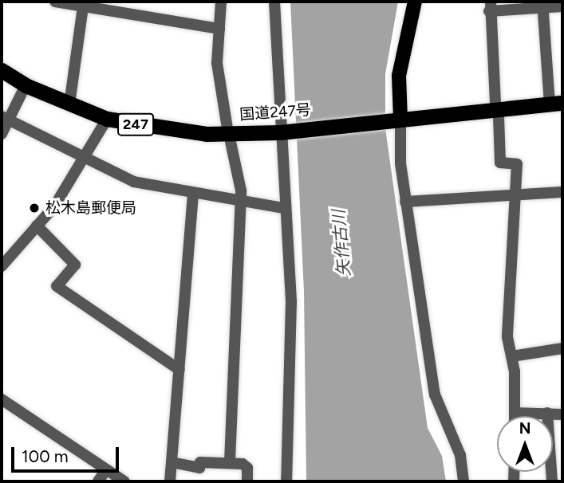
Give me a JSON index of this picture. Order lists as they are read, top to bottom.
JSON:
{
  "streets": {
    "highway": ["国道247号", "247"]
  },
  "water": ["矢作古川"],
  "places": ["松木島郵便局"],
  "scale_bar": "100 m",
  "north": "top"
}
